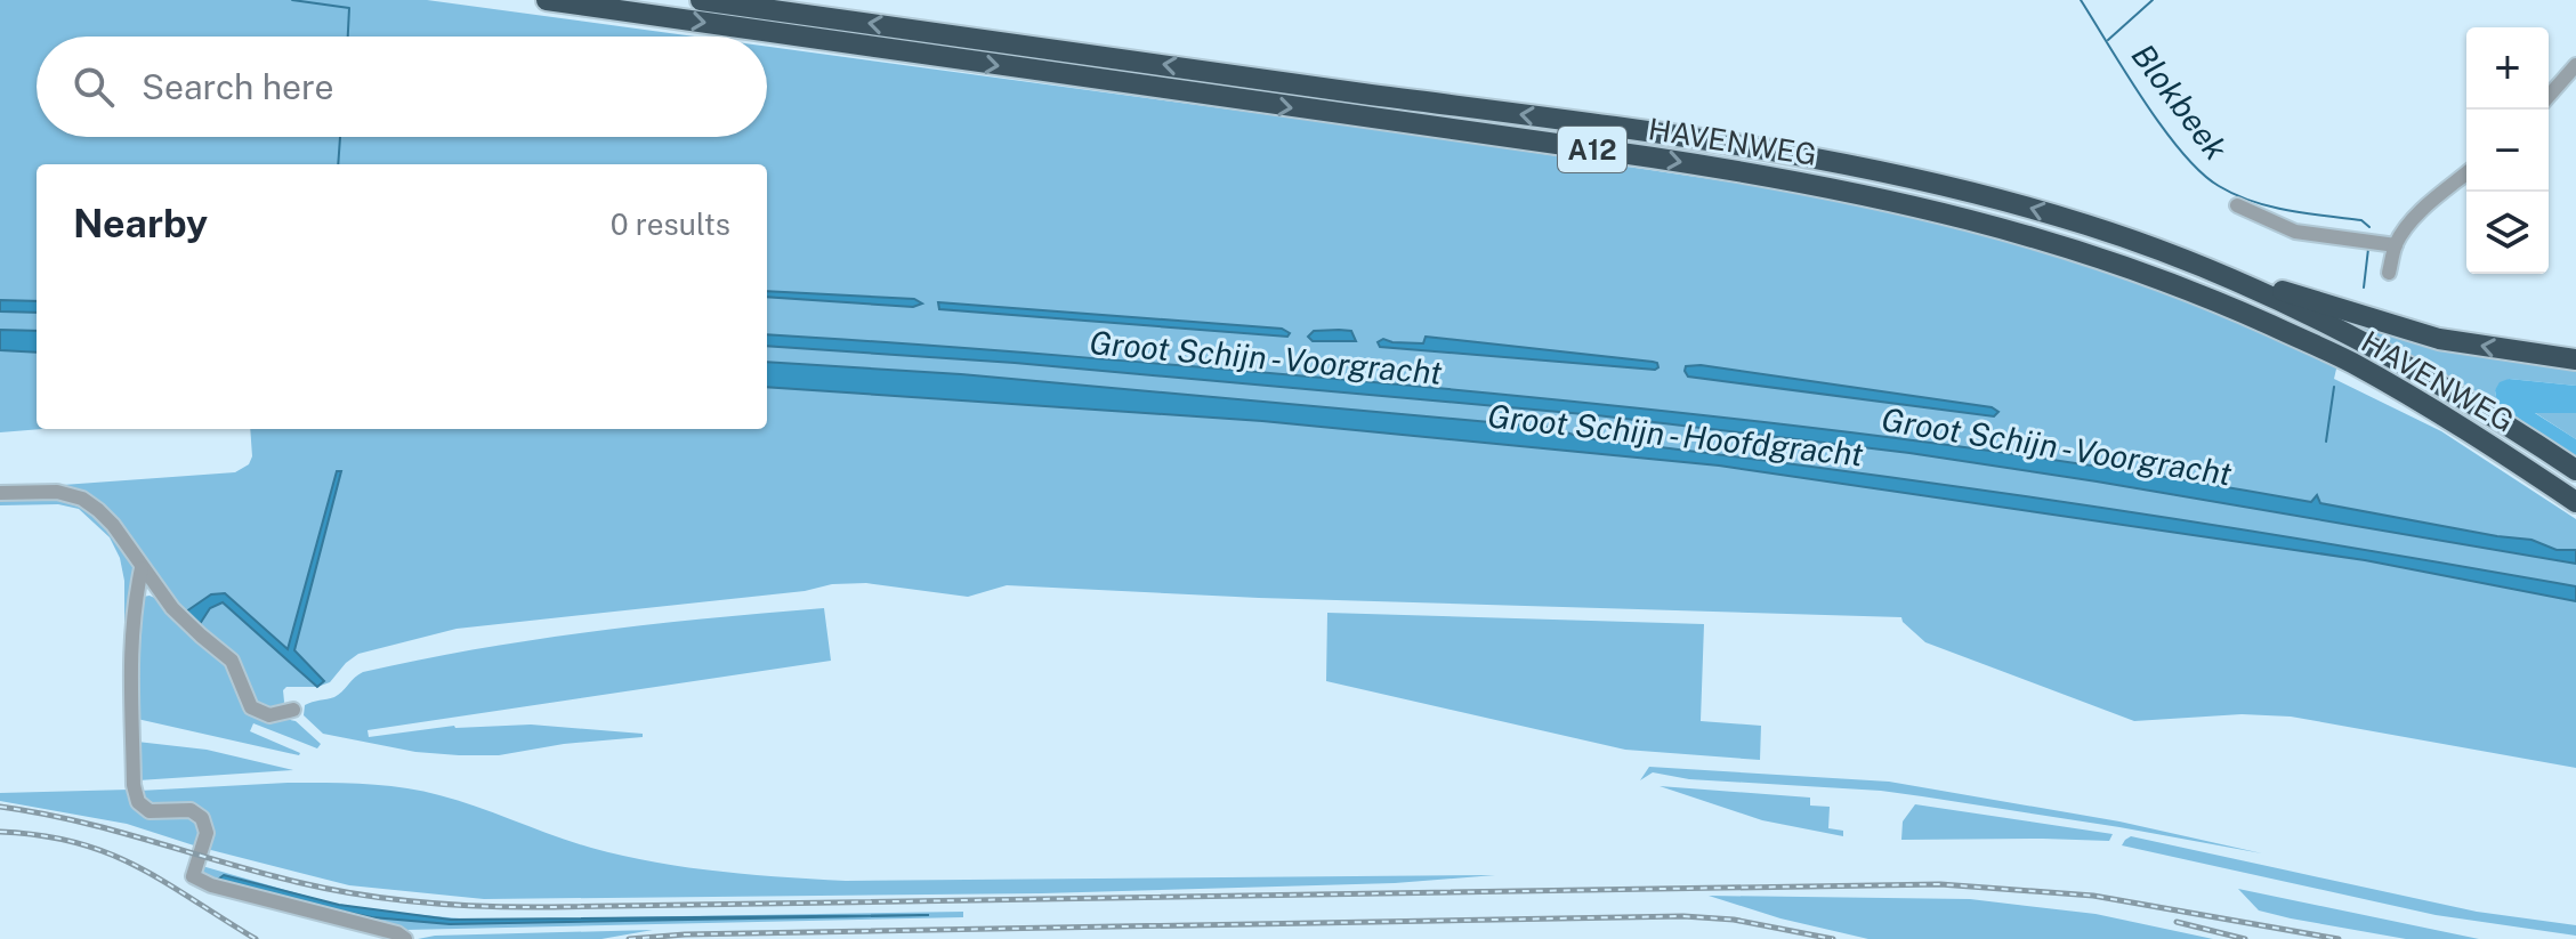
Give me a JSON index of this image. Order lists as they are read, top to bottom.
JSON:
{
  "streets": {
    "highway": ["HAVENWEG", "A12"]
  },
  "water": ["Blokbeek", "Groot Schijn - Voorgracht", "Groot Schijn - Hoofdgracht"],
  "page": {
    "map_buttons": ["+", "−"],
    "search": "Search here",
    "heading": ["Nearby", "0 results"]
  }
}
